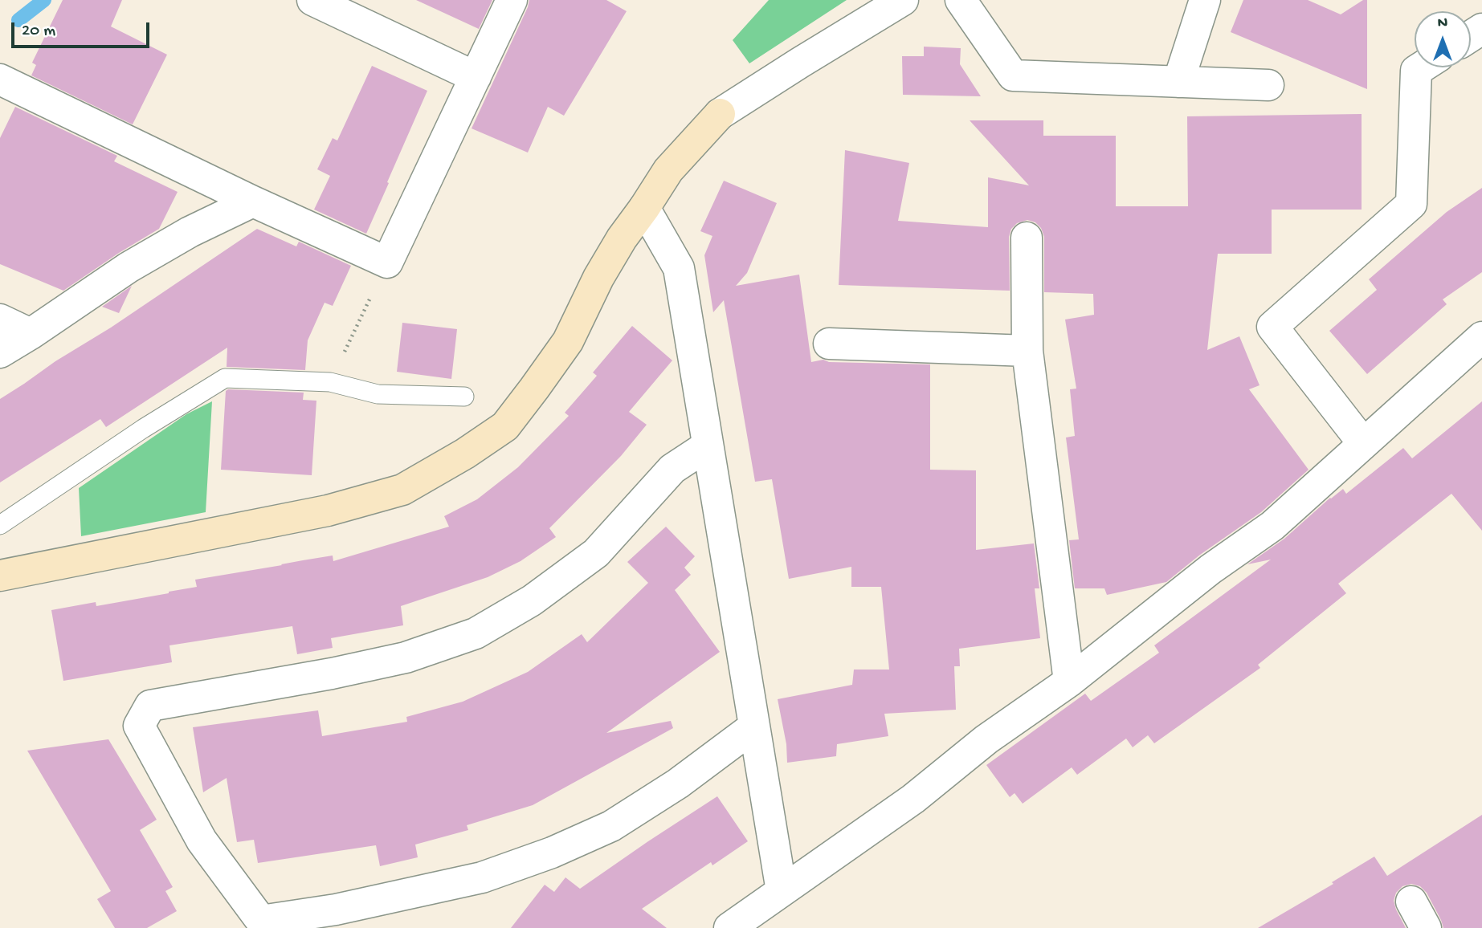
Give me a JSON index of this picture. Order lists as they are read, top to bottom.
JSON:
{
  "scale_bar": "20 m",
  "north": "top"
}
